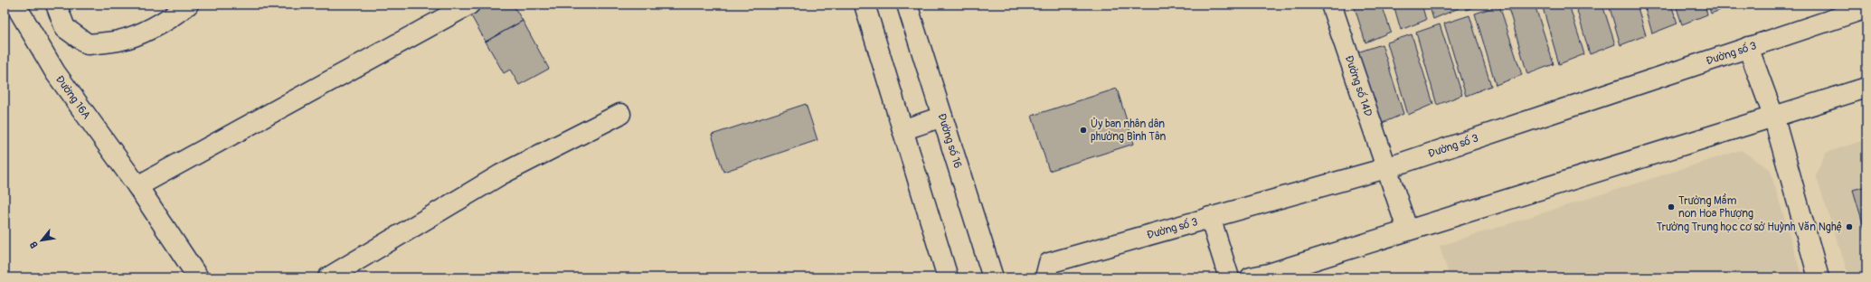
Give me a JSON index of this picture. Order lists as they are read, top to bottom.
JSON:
{
  "streets": {
    "street": [
      "Đường số 3",
      "Đường số 14D",
      "Đường 16A",
      "Đường số 16"
    ]
  },
  "crossings": [
    ["Đường số 3", "Đường số 14D"]
  ],
  "places": ["Ủy ban nhân dân phường Bình Tân", "Trường Mầm non Hoa Phượng", "Trường Trung học cơ sở Huỳnh Văn Nghệ"],
  "north": "bottom left"
}
